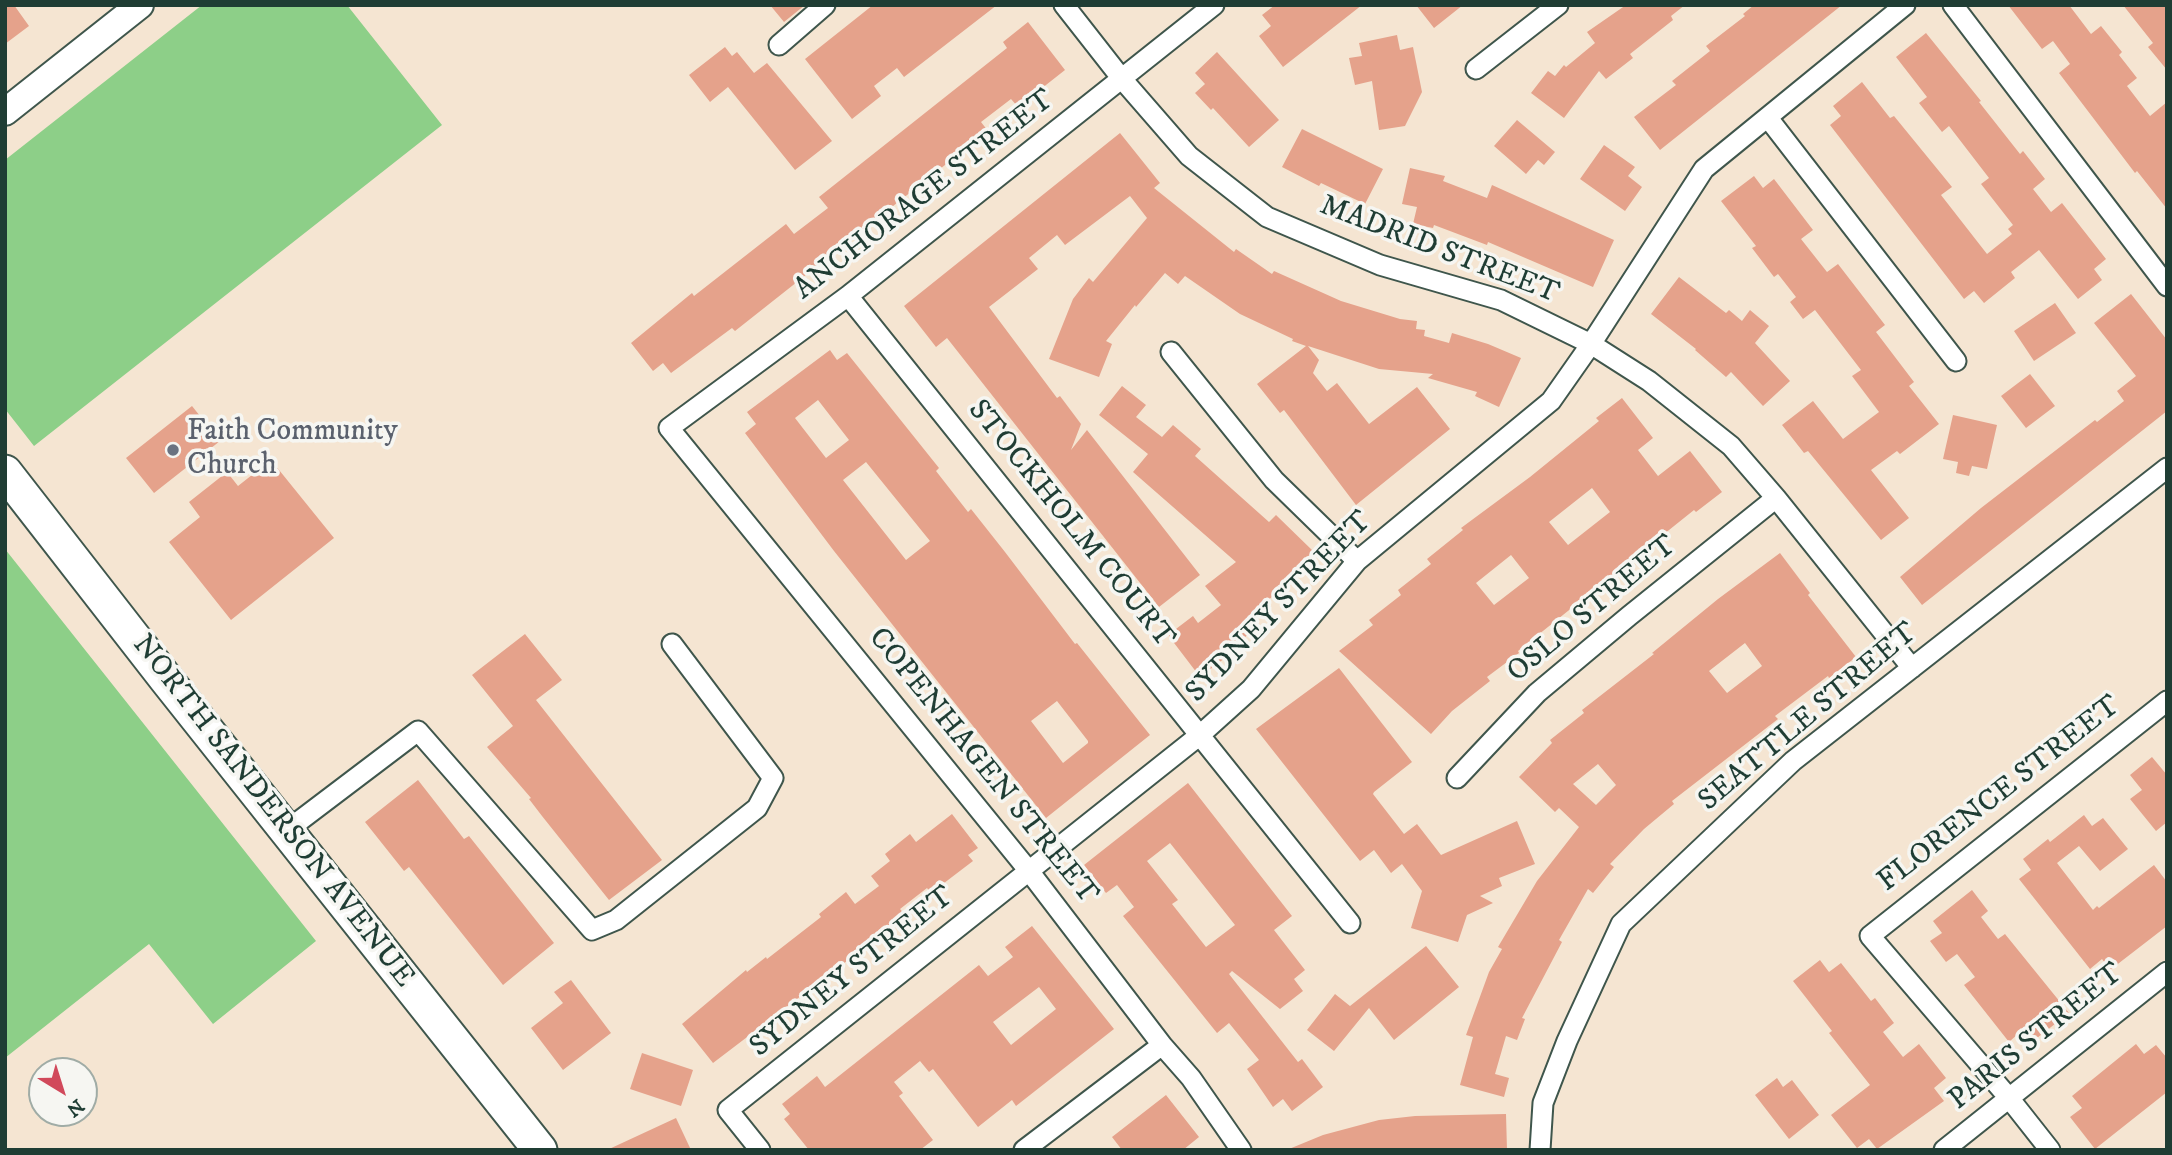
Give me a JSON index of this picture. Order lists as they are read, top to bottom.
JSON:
{
  "streets": {
    "highway": ["NORTH SANDERSON AVENUE"],
    "street": [
      "ANCHORAGE STREET",
      "MADRID STREET",
      "STOCKHOLM COURT",
      "SYDNEY STREET",
      "OSLO STREET",
      "SEATTLE STREET",
      "COPENHAGEN STREET",
      "FLORENCE STREET",
      "PARIS STREET"
    ]
  },
  "crossings": [
    ["ANCHORAGE STREET", "MADRID STREET"],
    ["ANCHORAGE STREET", "STOCKHOLM COURT"],
    ["ANCHORAGE STREET", "COPENHAGEN STREET"],
    ["MADRID STREET", "SYDNEY STREET"],
    ["MADRID STREET", "OSLO STREET"],
    ["MADRID STREET", "SEATTLE STREET"],
    ["STOCKHOLM COURT", "SYDNEY STREET"],
    ["SYDNEY STREET", "COPENHAGEN STREET"],
    ["FLORENCE STREET", "PARIS STREET"]
  ],
  "places": ["Faith Community Church"],
  "north": "bottom right"
}
